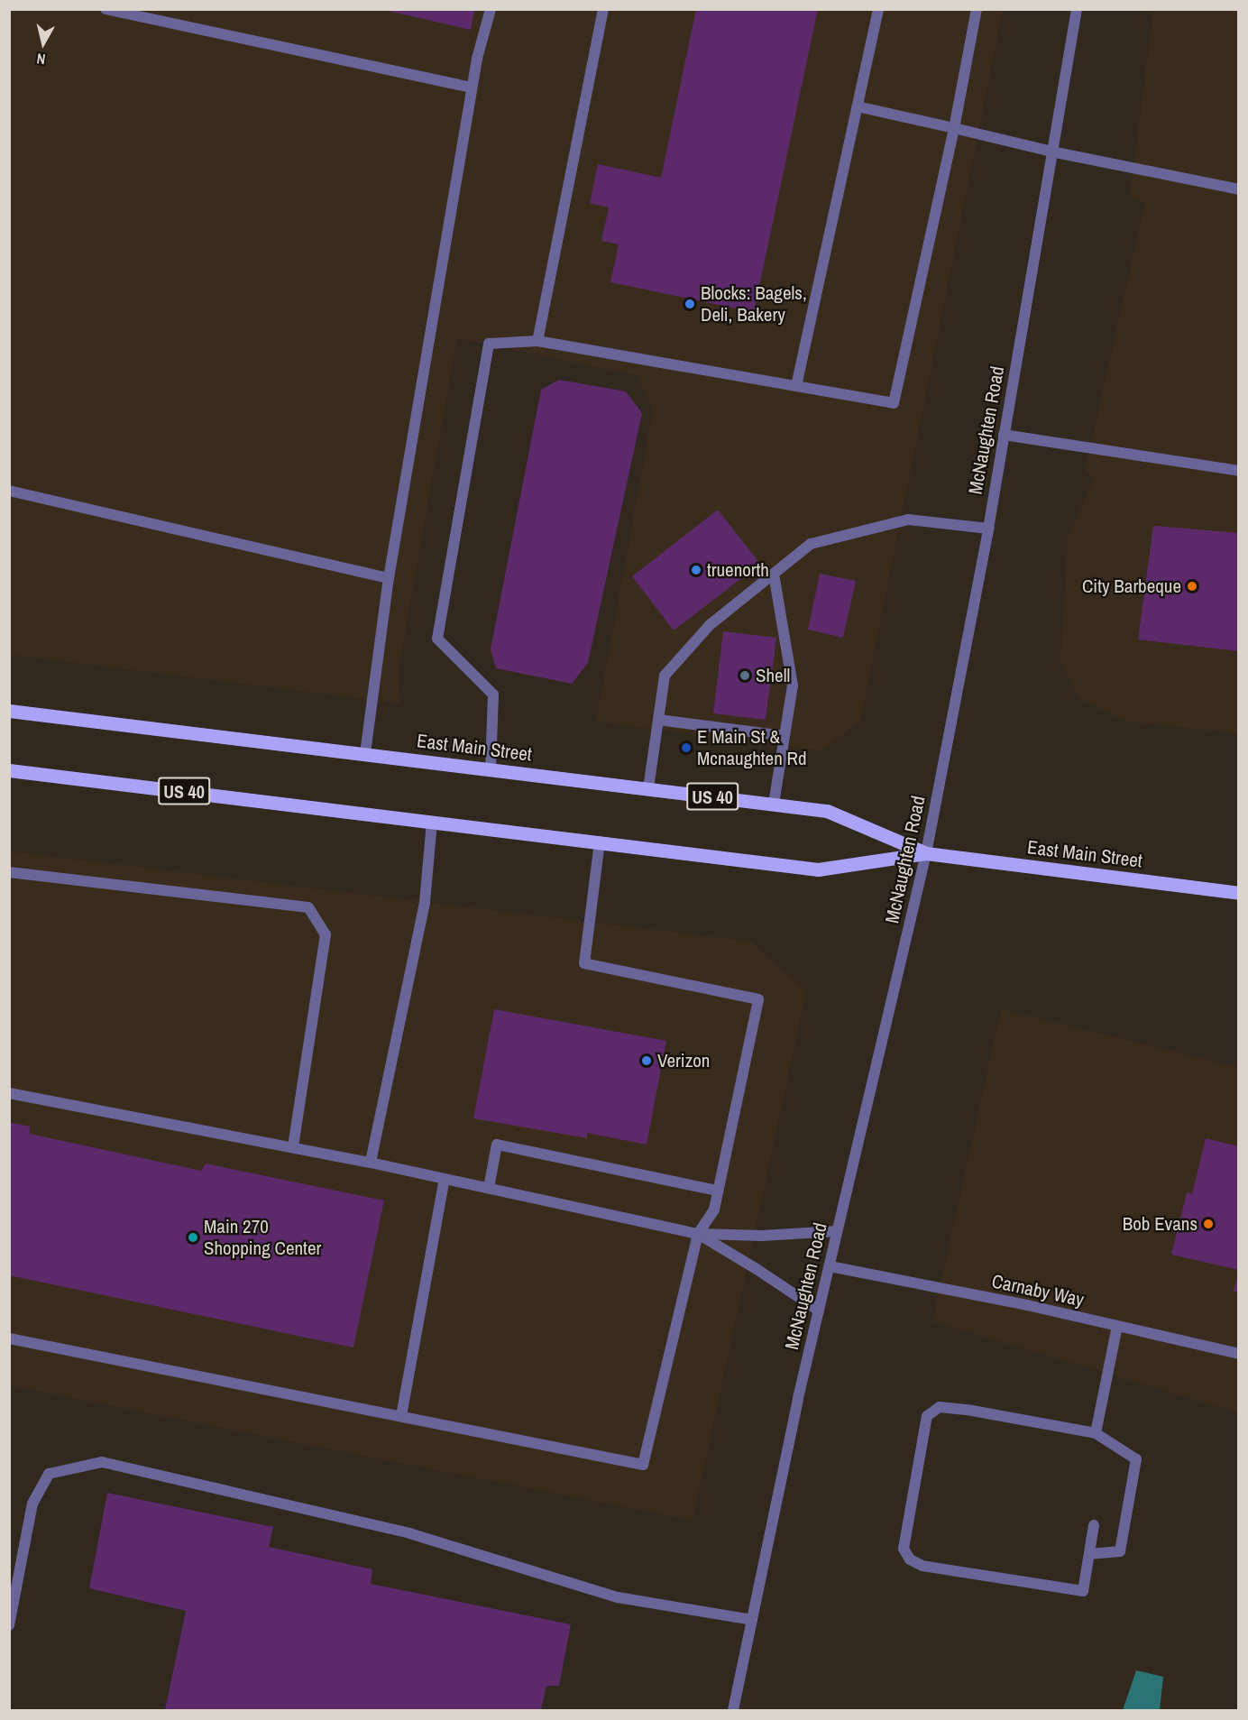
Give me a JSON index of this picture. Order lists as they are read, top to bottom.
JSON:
{
  "streets": {
    "main road": ["East Main Street", "US 40"],
    "street": ["McNaughten Road", "Carnaby Way"]
  },
  "crossings": [
    ["McNaughten Road", "East Main Street"],
    ["McNaughten Road", "Carnaby Way"]
  ],
  "places": [
    "Blocks: Bagels, Deli, Bakery",
    "truenorth",
    "City Barbeque",
    "Shell",
    "E Main St & Mcnaughten Rd",
    "Verizon",
    "Bob Evans",
    "Main 270 Shopping Center"
  ],
  "north": "bottom"
}
